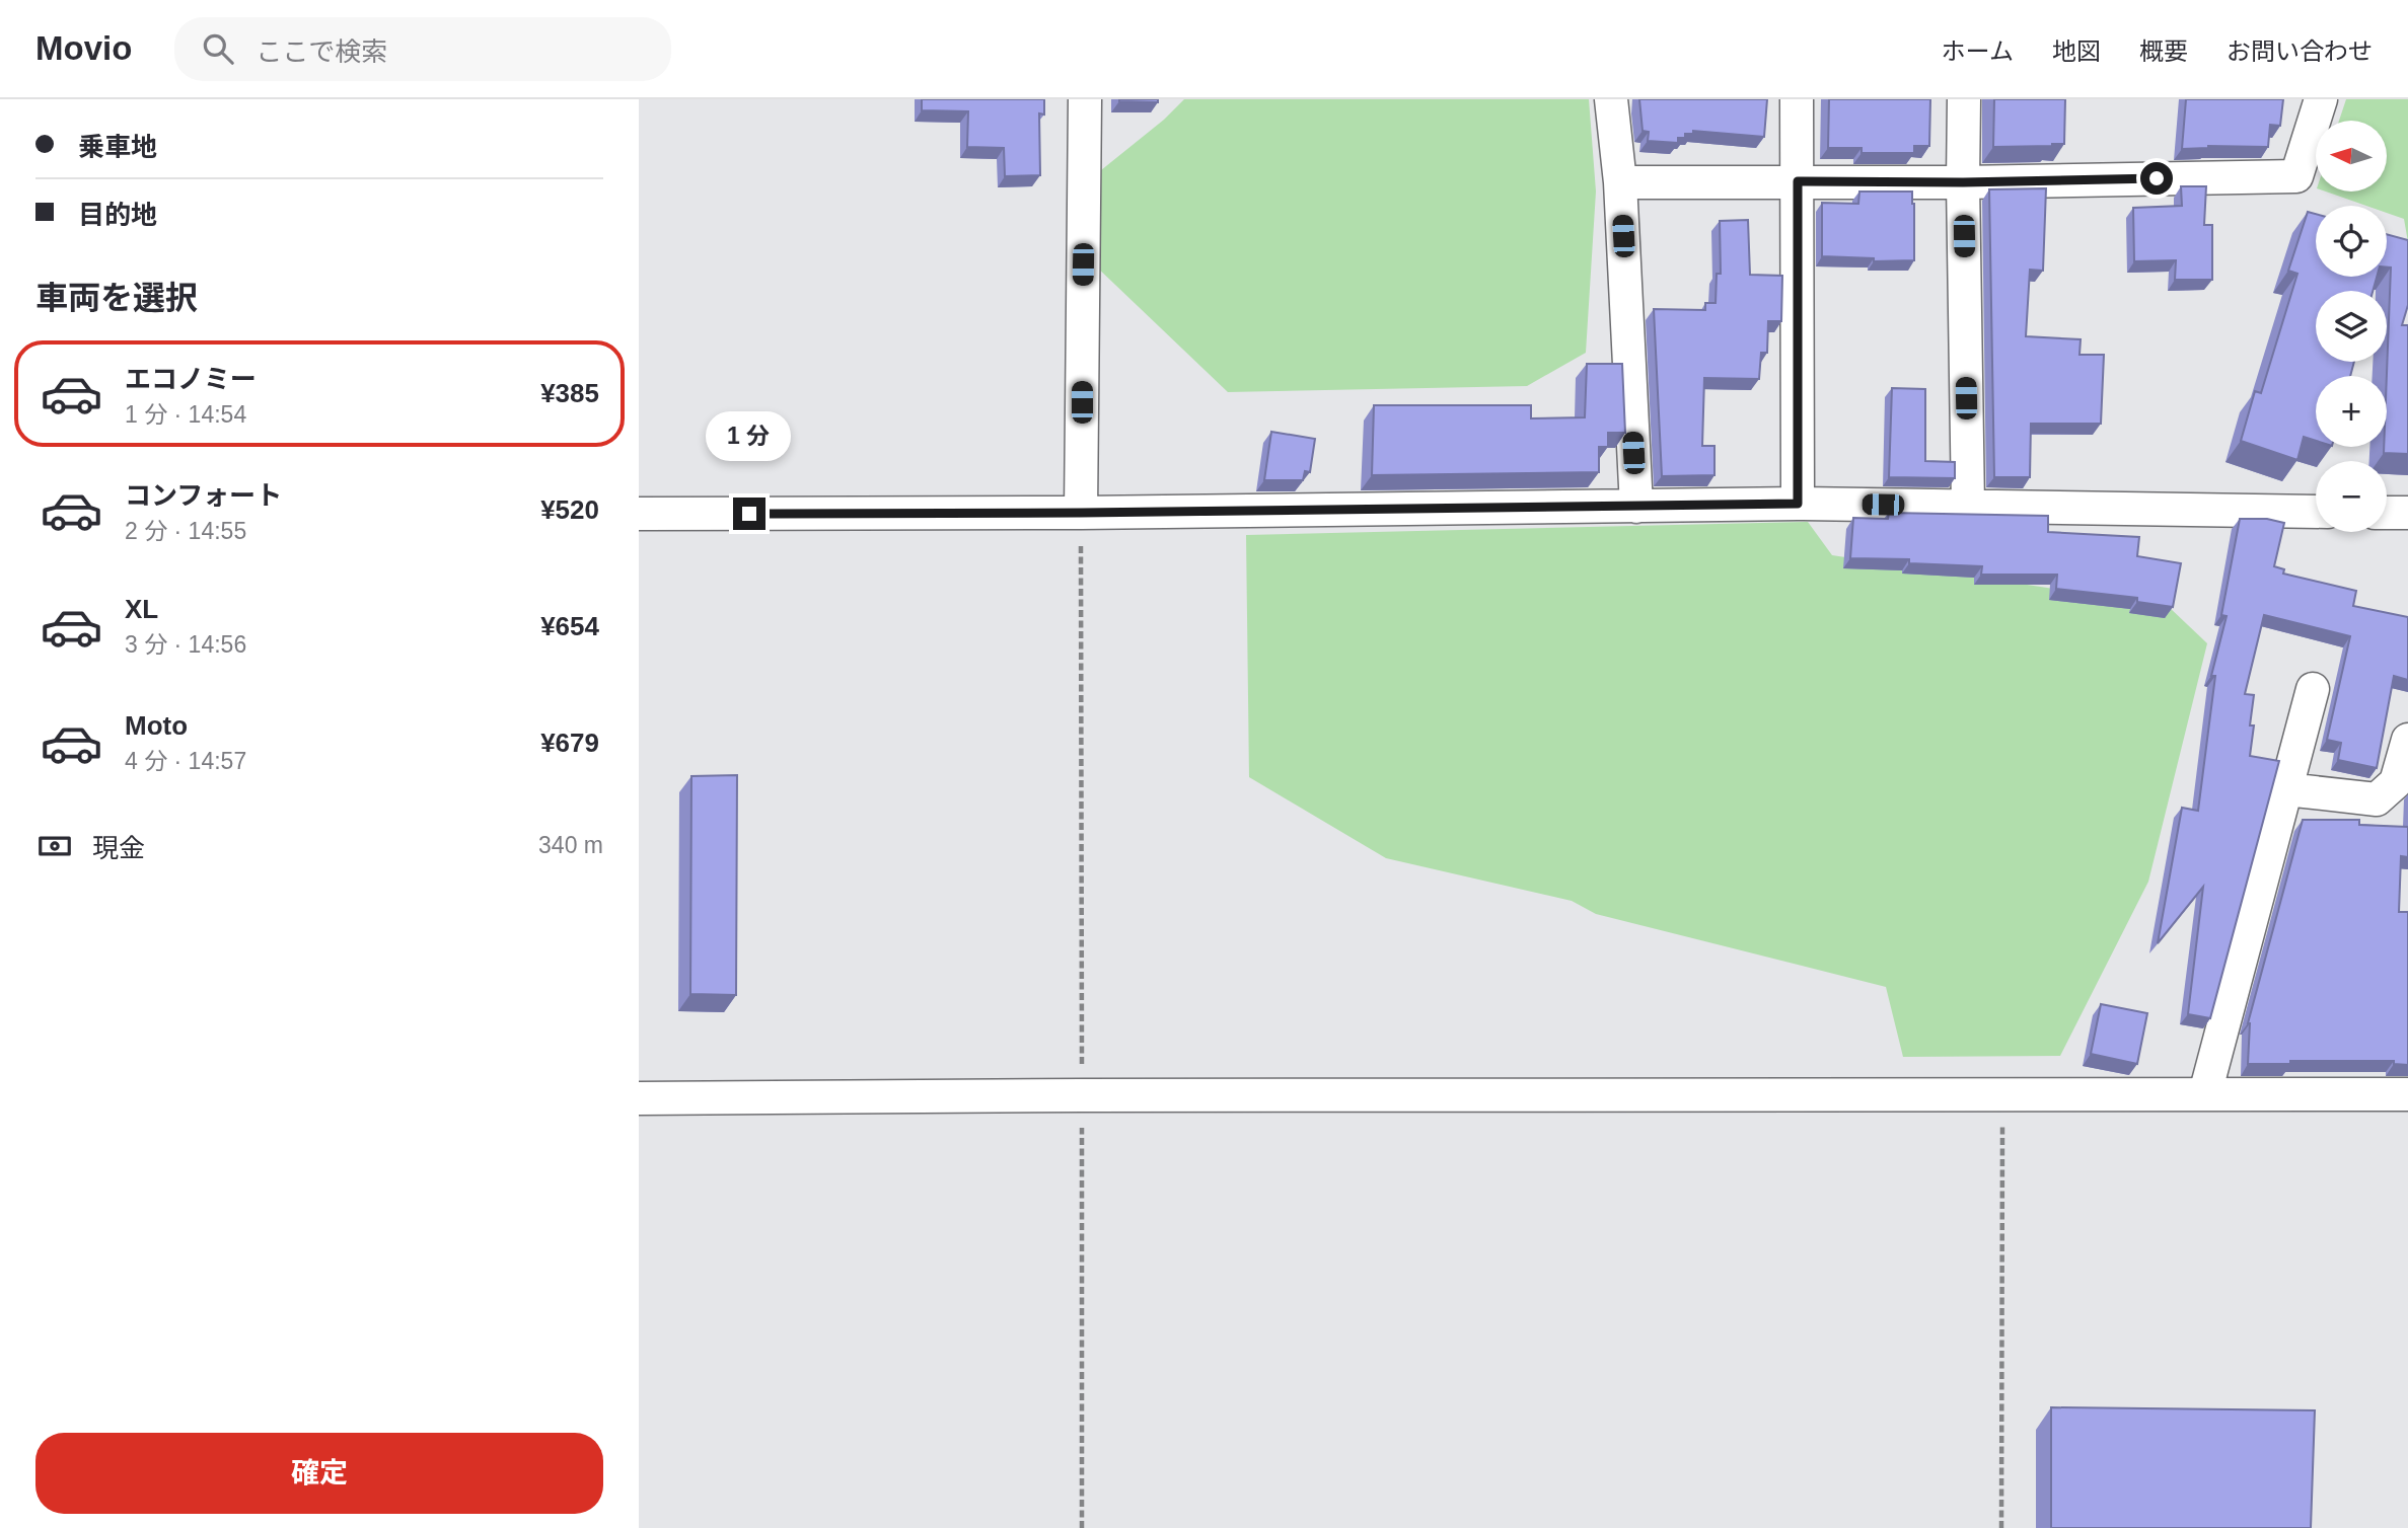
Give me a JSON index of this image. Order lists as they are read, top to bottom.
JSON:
{
  "north": "left",
  "page": {
    "header": "Movio",
    "search": "ここで検索",
    "nav": [
      "ホーム",
      "地図",
      "概要",
      "お問い合わせ"
    ],
    "banner": ["乗車地", "目的地"],
    "map_buttons": ["+", "−"],
    "heading": "車両を選択",
    "list": [
      {
        "name": "エコノミー",
        "note": "1 分 · 14:54",
        "value": "¥385"
      },
      {
        "name": "コンフォート",
        "note": "2 分 · 14:55",
        "value": "¥520"
      },
      {
        "name": "XL",
        "note": "3 分 · 14:56",
        "value": "¥654"
      },
      {
        "name": "Moto",
        "note": "4 分 · 14:57",
        "value": "¥679"
      }
    ],
    "bubble": "1 分",
    "pay": ["現金", "340 m"],
    "buttons": "確定"
  }
}
